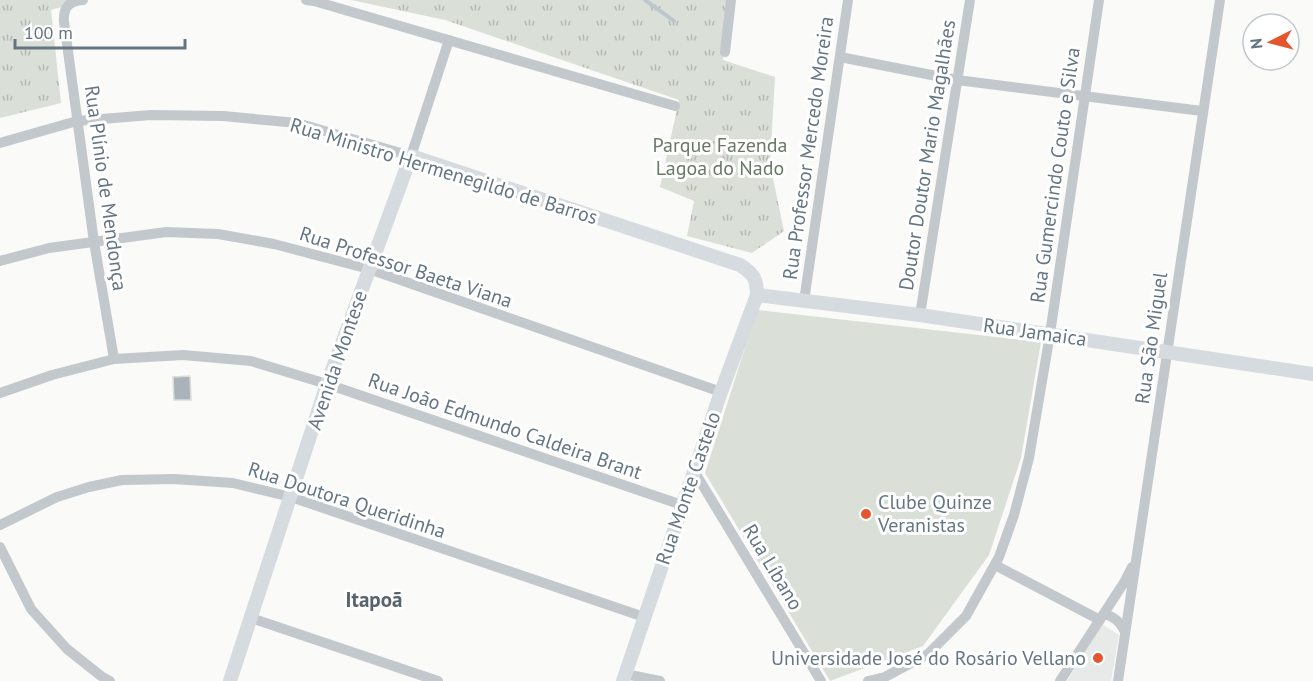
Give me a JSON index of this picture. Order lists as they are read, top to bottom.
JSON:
{
  "streets": {
    "street": [
      "Rua Professor Mercedo Moreira",
      "Doutor Doutor Mario Magalhães",
      "Rua Ministro Hermenegildo de Barros",
      "Rua Gumercindo Couto e Silva",
      "Rua Plínio de Mendonça",
      "Rua Professor Baeta Viana",
      "Rua Jamaica",
      "Rua São Miguel",
      "Avenida Montese",
      "Rua João Edmundo Caldeira Brant",
      "Rua Monte Castelo",
      "Rua Doutora Queridinha",
      "Rua Líbano"
    ]
  },
  "crossings": [
    ["Rua Professor Mercedo Moreira", "Rua Jamaica"],
    ["Doutor Doutor Mario Magalhães", "Rua Jamaica"],
    ["Rua Ministro Hermenegildo de Barros", "Rua Plínio de Mendonça"],
    ["Rua Ministro Hermenegildo de Barros", "Rua Jamaica"],
    ["Rua Ministro Hermenegildo de Barros", "Avenida Montese"],
    ["Rua Ministro Hermenegildo de Barros", "Rua Monte Castelo"],
    ["Rua Gumercindo Couto e Silva", "Rua Jamaica"],
    ["Rua Plínio de Mendonça", "Rua Professor Baeta Viana"],
    ["Rua Plínio de Mendonça", "Rua João Edmundo Caldeira Brant"],
    ["Rua Professor Baeta Viana", "Avenida Montese"],
    ["Rua Professor Baeta Viana", "Rua Monte Castelo"],
    ["Rua Jamaica", "Rua São Miguel"],
    ["Rua Jamaica", "Rua Monte Castelo"],
    ["Avenida Montese", "Rua João Edmundo Caldeira Brant"],
    ["Avenida Montese", "Rua Doutora Queridinha"],
    ["Rua João Edmundo Caldeira Brant", "Rua Monte Castelo"],
    ["Rua Monte Castelo", "Rua Doutora Queridinha"],
    ["Rua Monte Castelo", "Rua Líbano"]
  ],
  "districts": ["Itapoã"],
  "parks": ["Parque Fazenda Lagoa do Nado"],
  "places": ["Clube Quinze Veranistas", "Universidade José do Rosário Vellano"],
  "scale_bar": "100 m",
  "north": "left"
}
